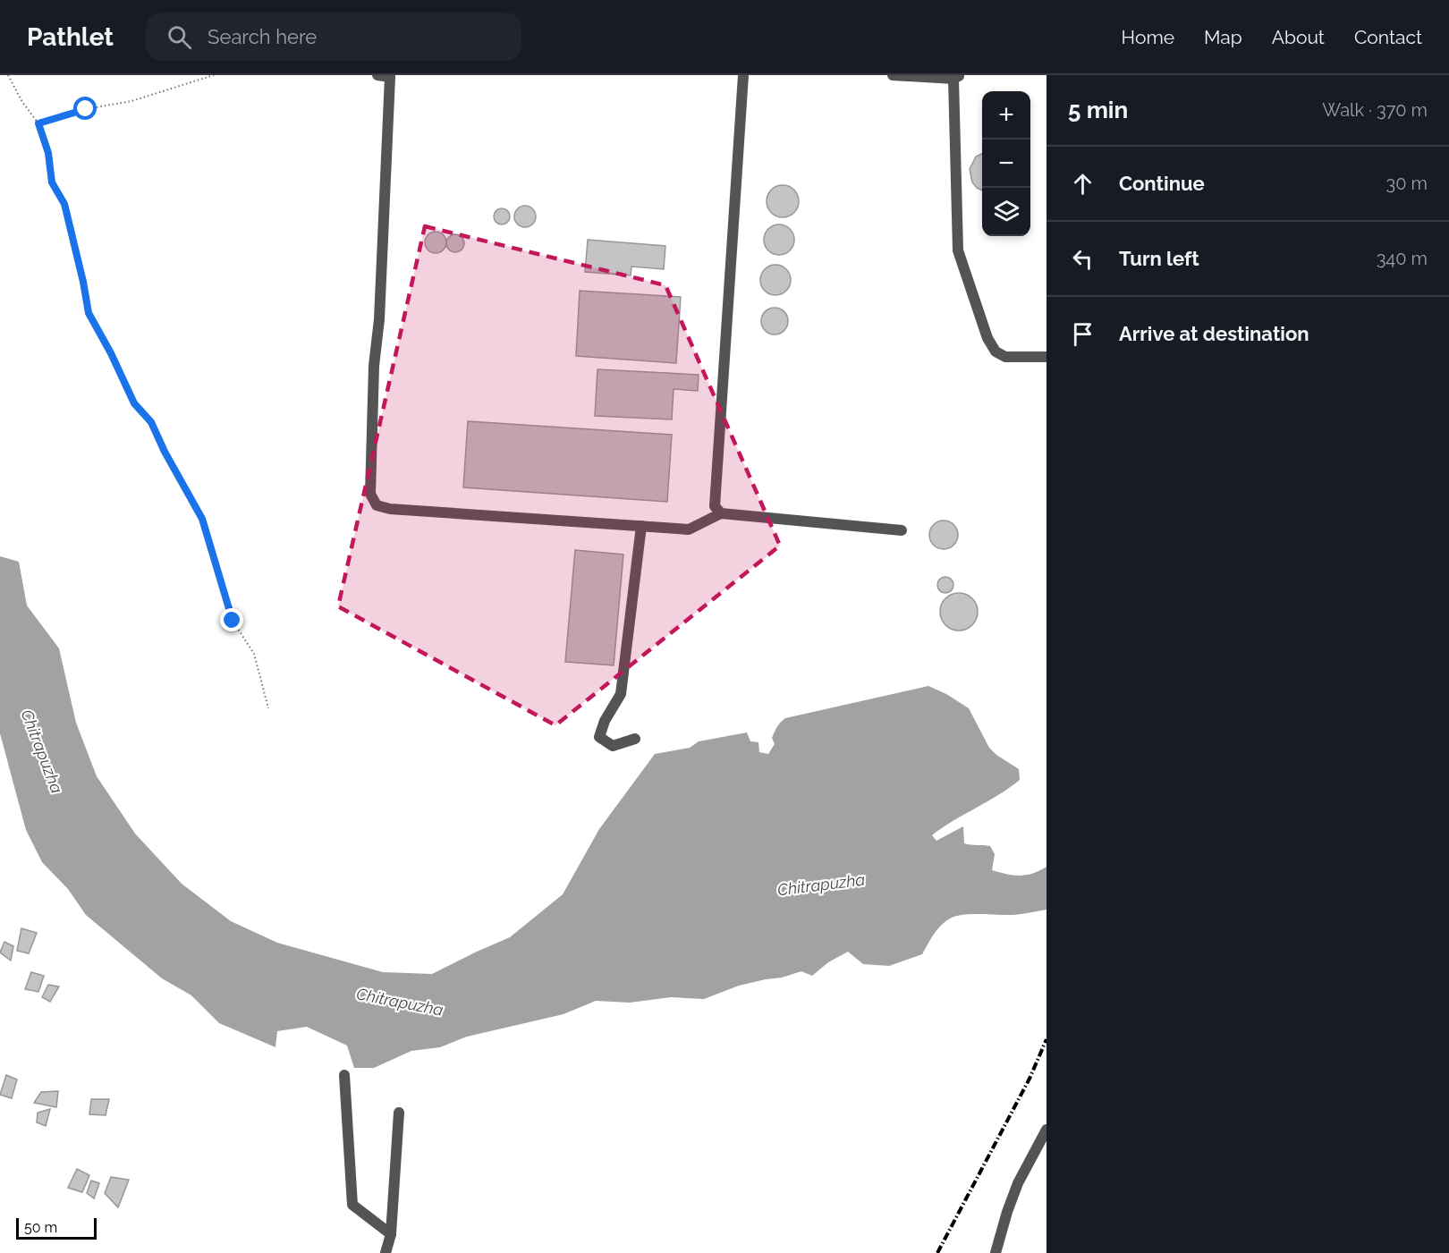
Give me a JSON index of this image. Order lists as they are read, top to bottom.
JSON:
{
  "water": ["Chitrapuzha"],
  "scale_bar": "50 m",
  "page": {
    "header": "Pathlet",
    "search": "Search here",
    "nav": [
      "Home",
      "Map",
      "About",
      "Contact"
    ],
    "heading": ["5 min", "Walk · 370 m"],
    "map_buttons": ["+", "−"],
    "list": [
      ["Continue", "30 m"],
      ["Turn left", "340 m"],
      "Arrive at destination"
    ],
    "scale": "50 m"
  }
}
